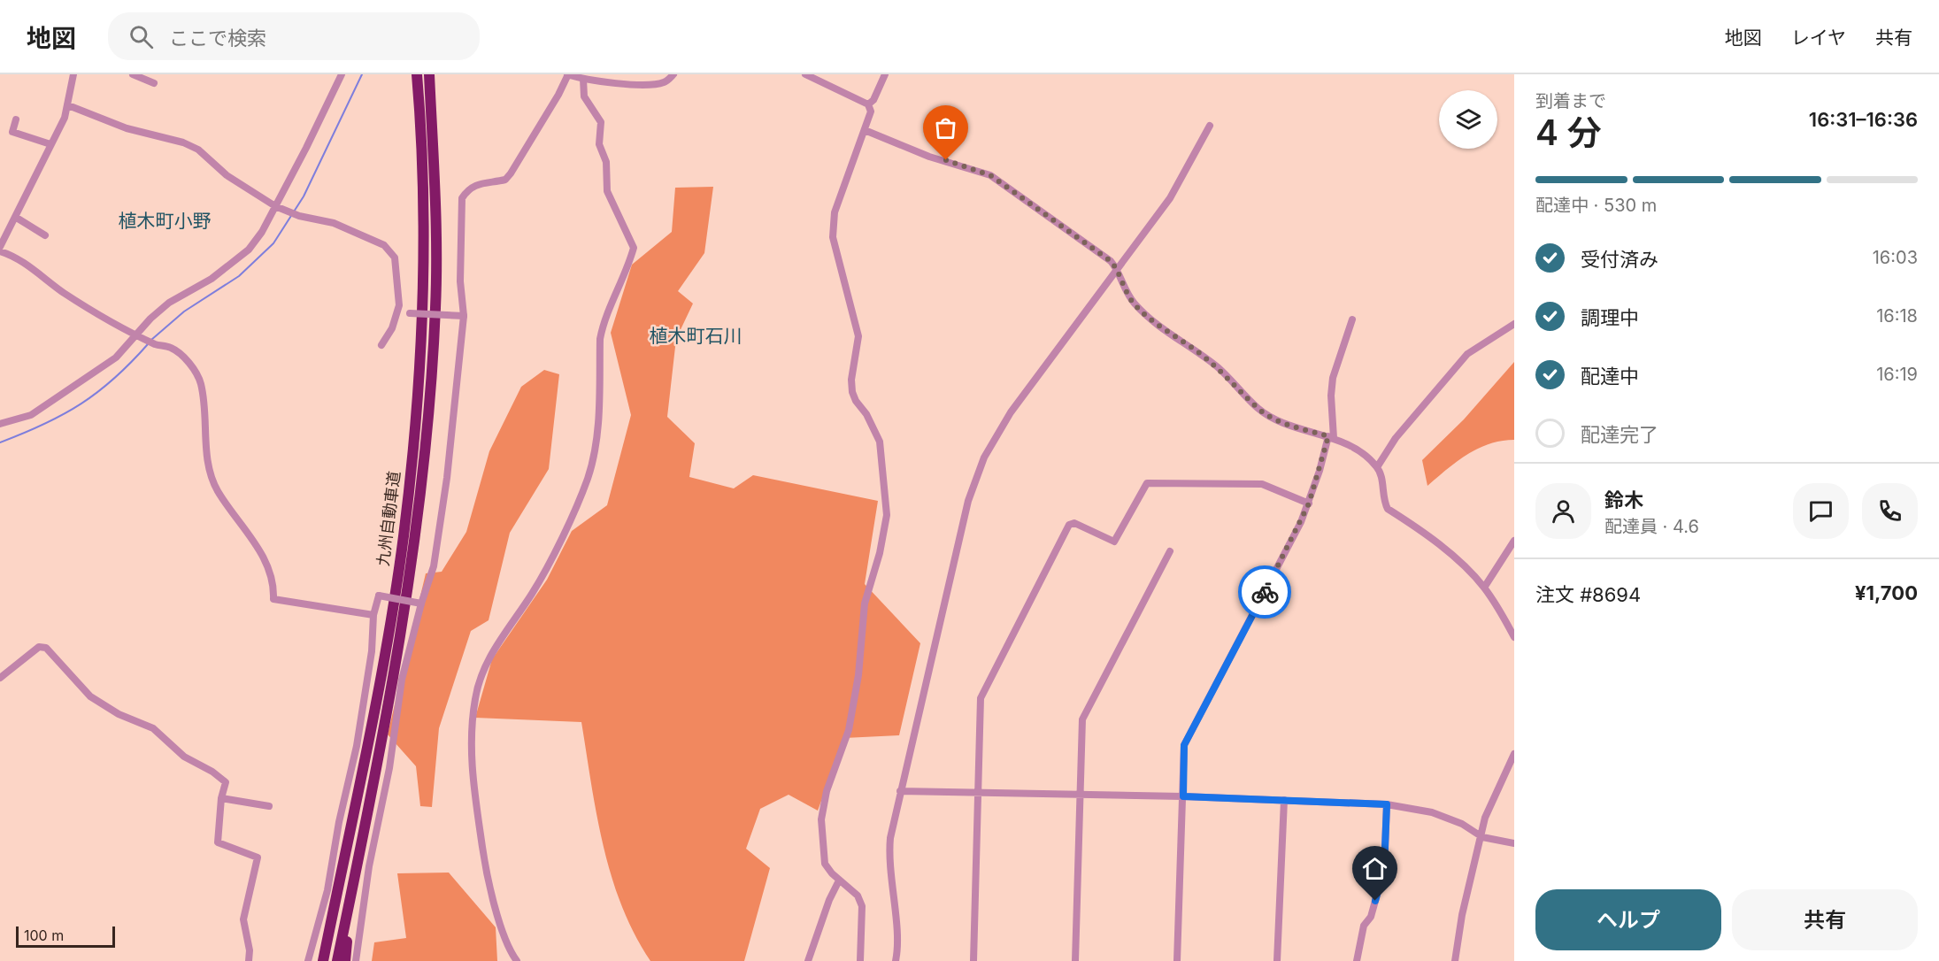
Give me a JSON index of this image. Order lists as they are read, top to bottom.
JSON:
{
  "streets": {
    "highway": ["九州自動車道"]
  },
  "districts": ["植木町小野", "植木町石川"],
  "scale_bar": "100 m",
  "page": {
    "header": "地図",
    "search": "ここで検索",
    "nav": ["地図", "レイヤ", "共有"],
    "heading": ["4 分", "到着まで", "16:31–16:36"],
    "panel": [
      "鈴木",
      "配達員 · 4.6",
      "注文 #8694",
      "¥1,700"
    ],
    "bar": "配達中 · 530 m",
    "list": [
      ["受付済み", "16:03"],
      ["調理中", "16:18"],
      ["配達中", "16:19"],
      "配達完了"
    ],
    "buttons": ["ヘルプ", "共有"],
    "scale": "100 m"
  }
}
